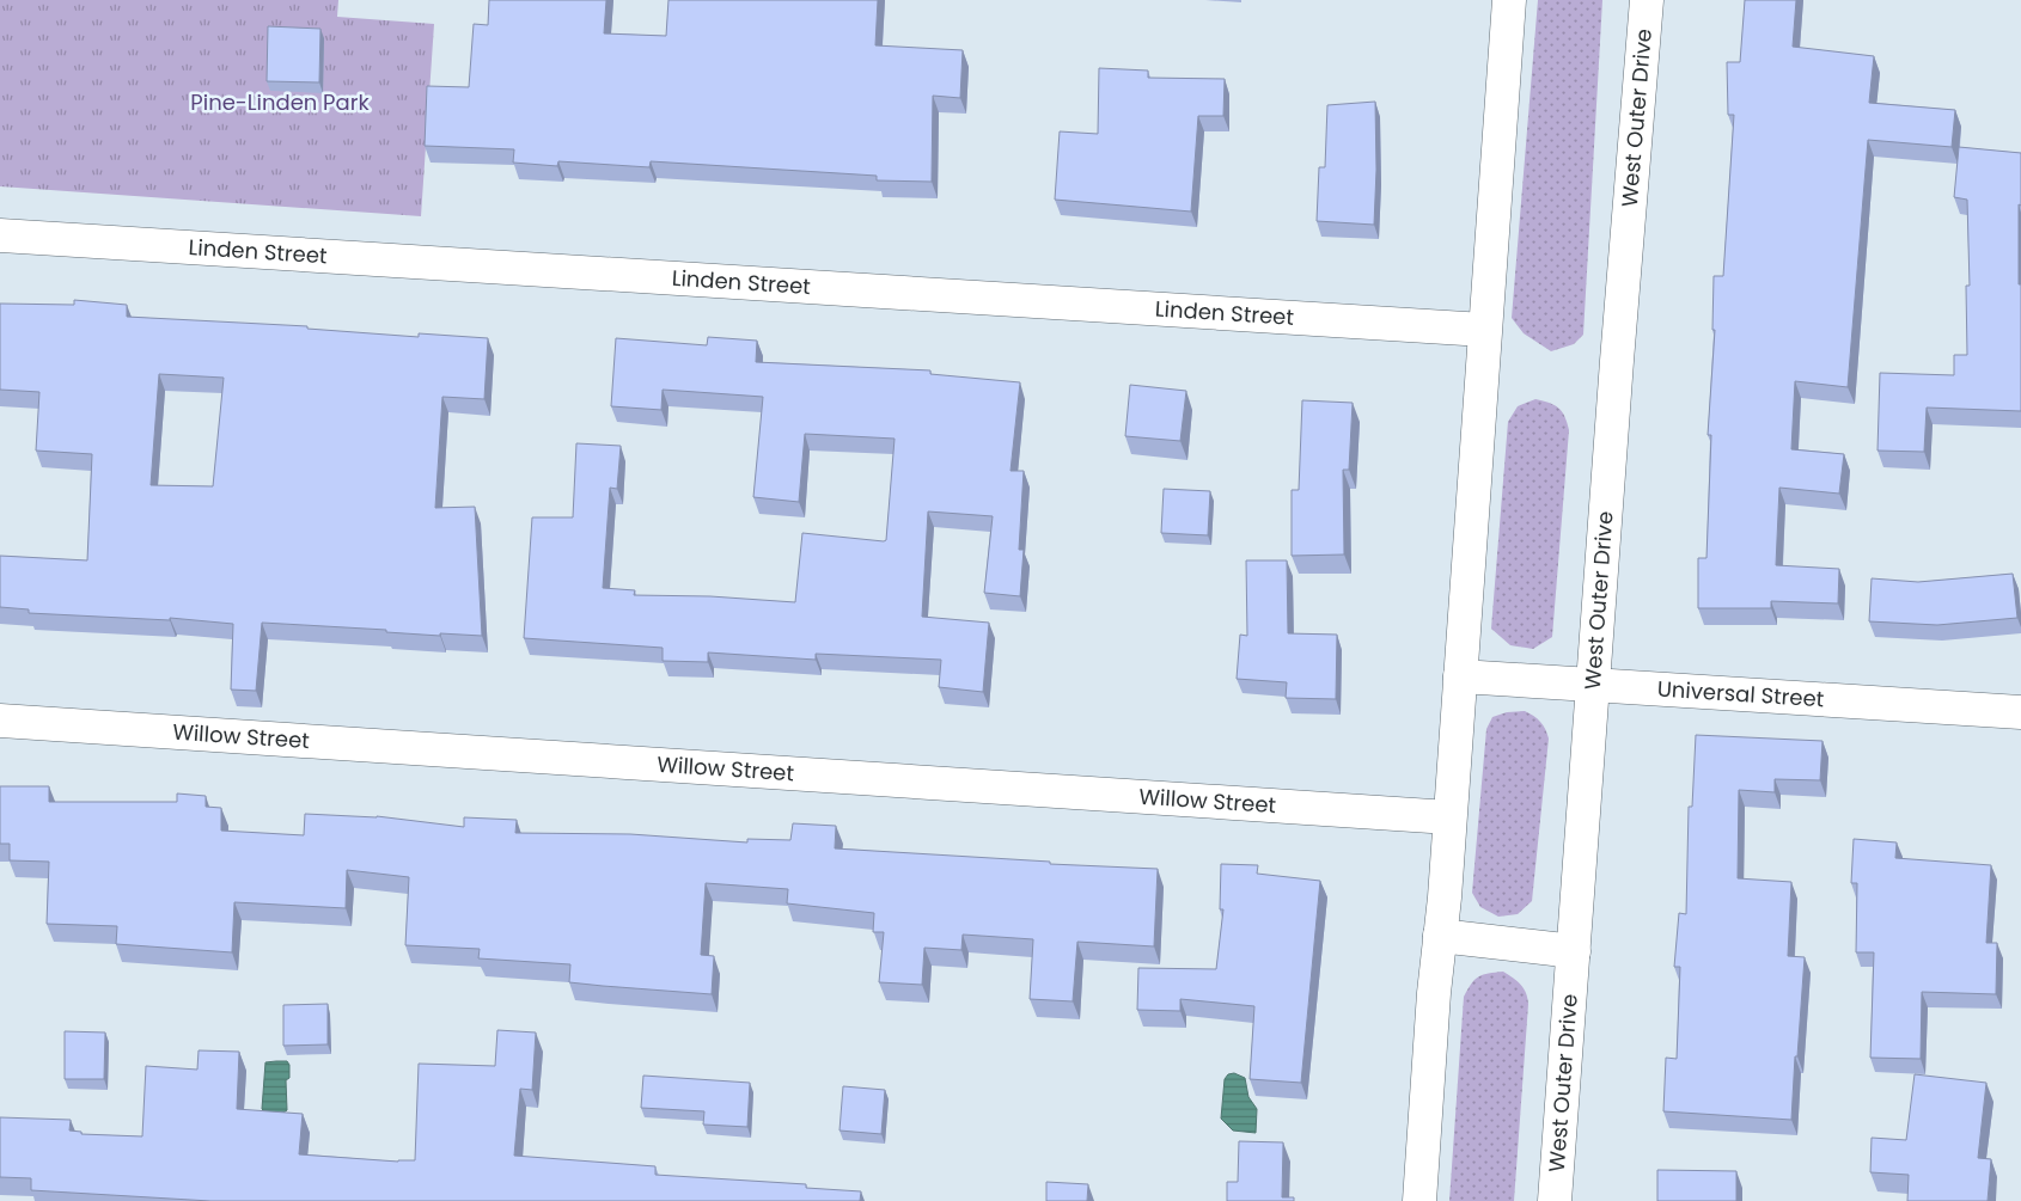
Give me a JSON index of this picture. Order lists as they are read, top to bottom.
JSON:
{
  "streets": {
    "street": [
      "West Outer Drive",
      "Linden Street",
      "Universal Street",
      "Willow Street"
    ]
  },
  "crossings": [
    ["West Outer Drive", "Universal Street"]
  ],
  "parks": ["Pine-Linden Park"]
}
